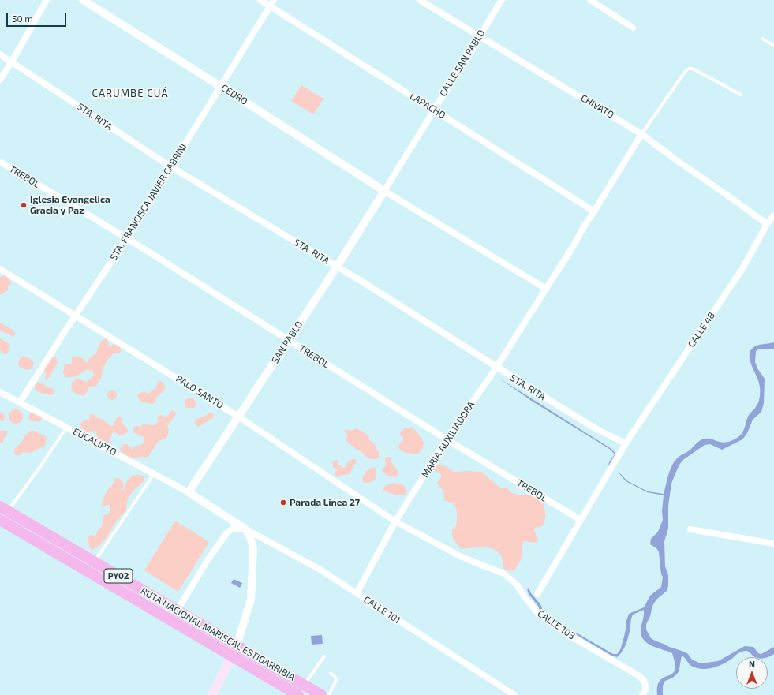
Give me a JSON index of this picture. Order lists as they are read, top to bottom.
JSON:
{
  "streets": {
    "highway": ["PY02", "RUTA NACIONAL MARISCAL ESTIGARRIBIA"],
    "street": [
      "CALLE SAN PABLO",
      "CEDRO",
      "LAPACHO",
      "CHIVATO",
      "STA. RITA",
      "TREBOL",
      "STA. FRANCISCA JAVIER CABRINI",
      "CALLE 48",
      "SAN PABLO",
      "PALO SANTO",
      "MARÍA AUXILIADORA",
      "EUCALIPTO",
      "CALLE 101",
      "CALLE 103"
    ]
  },
  "crossings": [
    ["CALLE SAN PABLO", "CEDRO"],
    ["CALLE SAN PABLO", "LAPACHO"],
    ["CALLE SAN PABLO", "CHIVATO"],
    ["CALLE SAN PABLO", "SAN PABLO"],
    ["CEDRO", "STA. FRANCISCA JAVIER CABRINI"],
    ["CEDRO", "SAN PABLO"],
    ["LAPACHO", "STA. FRANCISCA JAVIER CABRINI"],
    ["LAPACHO", "MARÍA AUXILIADORA"],
    ["CHIVATO", "CALLE 48"],
    ["CHIVATO", "MARÍA AUXILIADORA"],
    ["STA. RITA", "STA. FRANCISCA JAVIER CABRINI"],
    ["STA. RITA", "CALLE 48"],
    ["STA. RITA", "SAN PABLO"],
    ["STA. RITA", "MARÍA AUXILIADORA"],
    ["TREBOL", "STA. FRANCISCA JAVIER CABRINI"],
    ["TREBOL", "CALLE 48"],
    ["TREBOL", "SAN PABLO"],
    ["TREBOL", "MARÍA AUXILIADORA"],
    ["STA. FRANCISCA JAVIER CABRINI", "PALO SANTO"],
    ["STA. FRANCISCA JAVIER CABRINI", "EUCALIPTO"],
    ["SAN PABLO", "PALO SANTO"],
    ["SAN PABLO", "EUCALIPTO"],
    ["PALO SANTO", "MARÍA AUXILIADORA"],
    ["PALO SANTO", "CALLE 103"],
    ["MARÍA AUXILIADORA", "CALLE 101"],
    ["MARÍA AUXILIADORA", "CALLE 103"]
  ],
  "districts": ["CARUMBE CUÁ"],
  "places": ["Iglesia Evangelica Gracia y Paz", "Parada Línea 27"],
  "scale_bar": "50 m",
  "north": "top"
}
